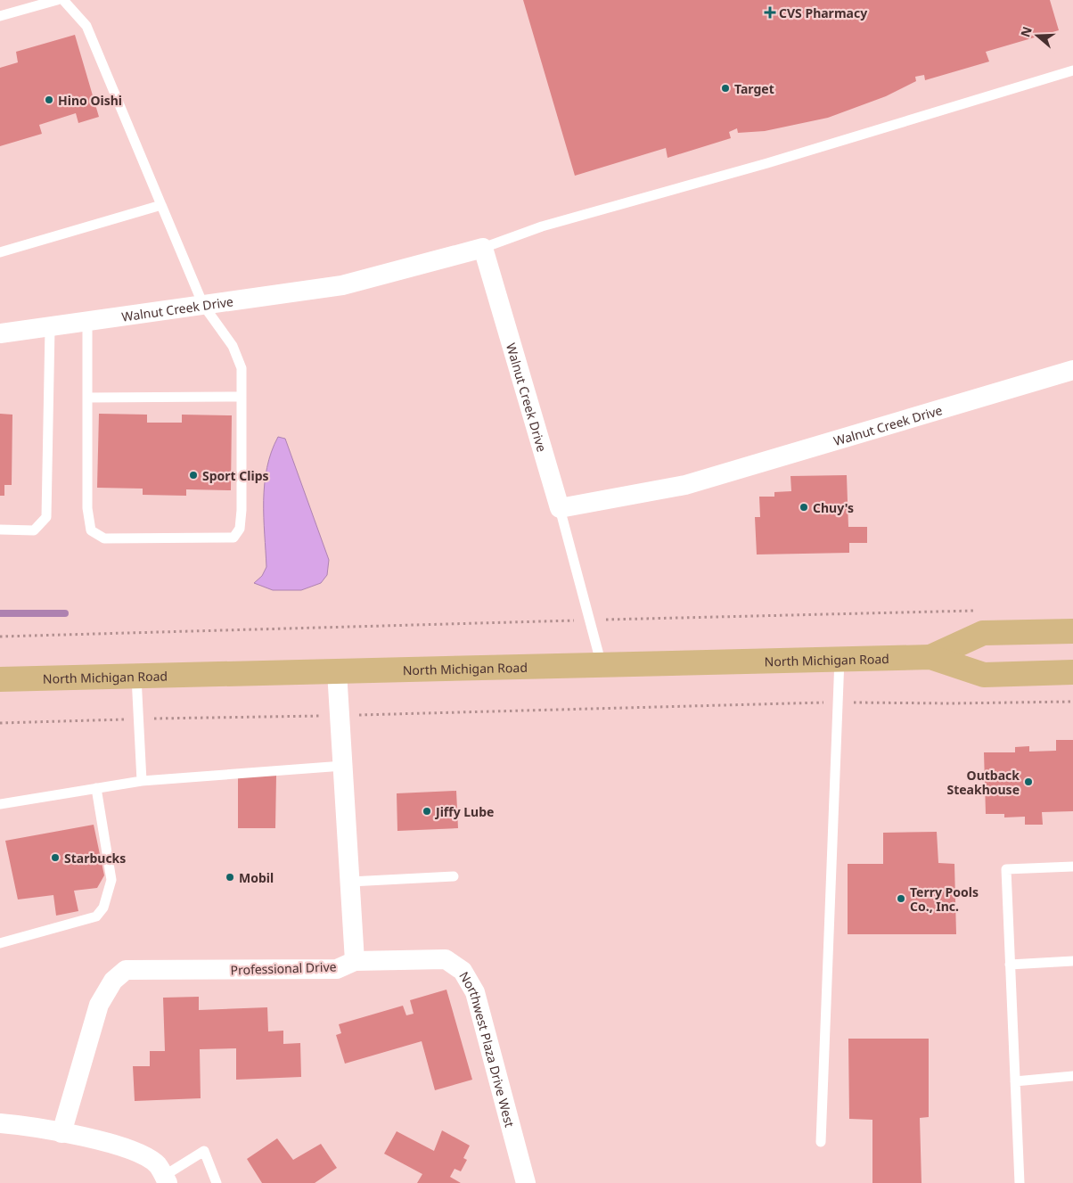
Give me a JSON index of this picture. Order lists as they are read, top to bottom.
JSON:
{
  "streets": {
    "main road": ["North Michigan Road"],
    "street": ["Walnut Creek Drive", "Professional Drive", "Northwest Plaza Drive West"]
  },
  "crossings": [
    ["Professional Drive", "Northwest Plaza Drive West"]
  ],
  "places": {
    "health": ["CVS Pharmacy"],
    "other": [
      "Target",
      "Hino Oishi",
      "Sport Clips",
      "Chuy's",
      "Outback Steakhouse",
      "Jiffy Lube",
      "Starbucks",
      "Mobil",
      "Terry Pools Co., Inc."
    ]
  },
  "north": "left"
}
